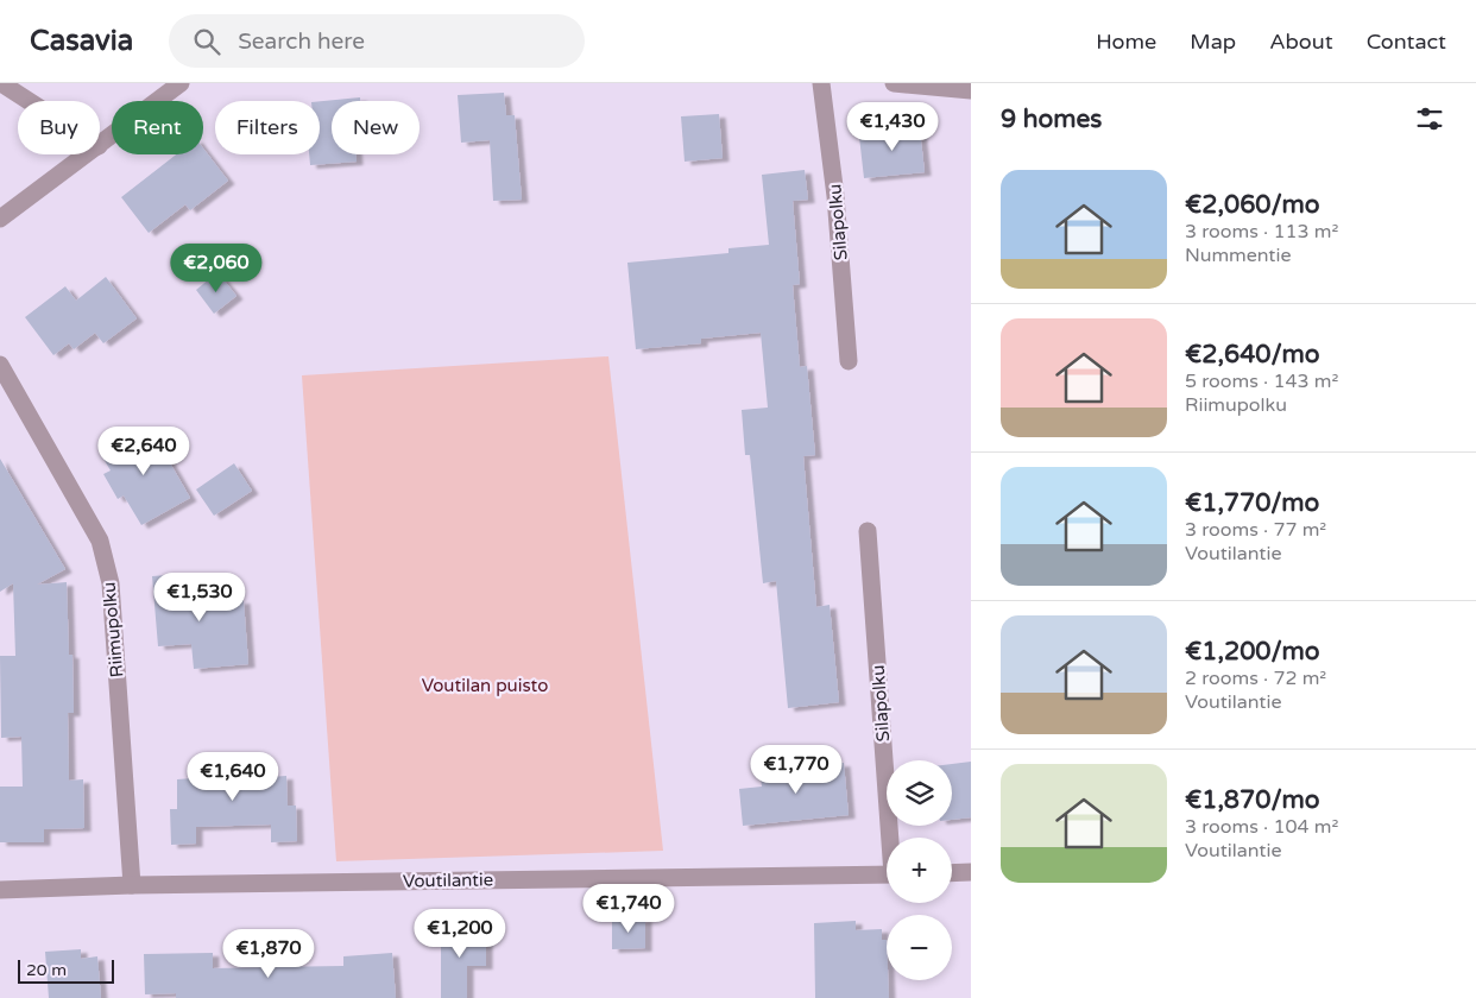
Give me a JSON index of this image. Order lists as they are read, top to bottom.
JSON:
{
  "streets": {
    "street": ["Silapolku", "Riimupolku", "Voutilantie"]
  },
  "crossings": [
    ["Riimupolku", "Voutilantie"]
  ],
  "parks": ["Voutilan puisto"],
  "scale_bar": "20 m",
  "page": {
    "header": "Casavia",
    "search": "Search here",
    "nav": [
      "Home",
      "Map",
      "About",
      "Contact"
    ],
    "heading": "9 homes",
    "chip": [
      "Buy",
      "Rent",
      "Filters",
      "New"
    ],
    "price": [
      "€1,430",
      "€2,060",
      "€2,640",
      "€1,530",
      "€1,770",
      "€1,640",
      "€1,740",
      "€1,200",
      "€1,870"
    ],
    "list": [
      {
        "name": "€2,060/mo",
        "note": "3 rooms · 113 m² · Nummentie"
      },
      {
        "name": "€2,640/mo",
        "note": "5 rooms · 143 m² · Riimupolku"
      },
      {
        "name": "€1,770/mo",
        "note": "3 rooms · 77 m² · Voutilantie"
      },
      {
        "name": "€1,200/mo",
        "note": "2 rooms · 72 m² · Voutilantie"
      },
      {
        "name": "€1,870/mo",
        "note": "3 rooms · 104 m² · Voutilantie"
      }
    ],
    "map_buttons": ["+", "−"],
    "scale": "20 m"
  }
}
